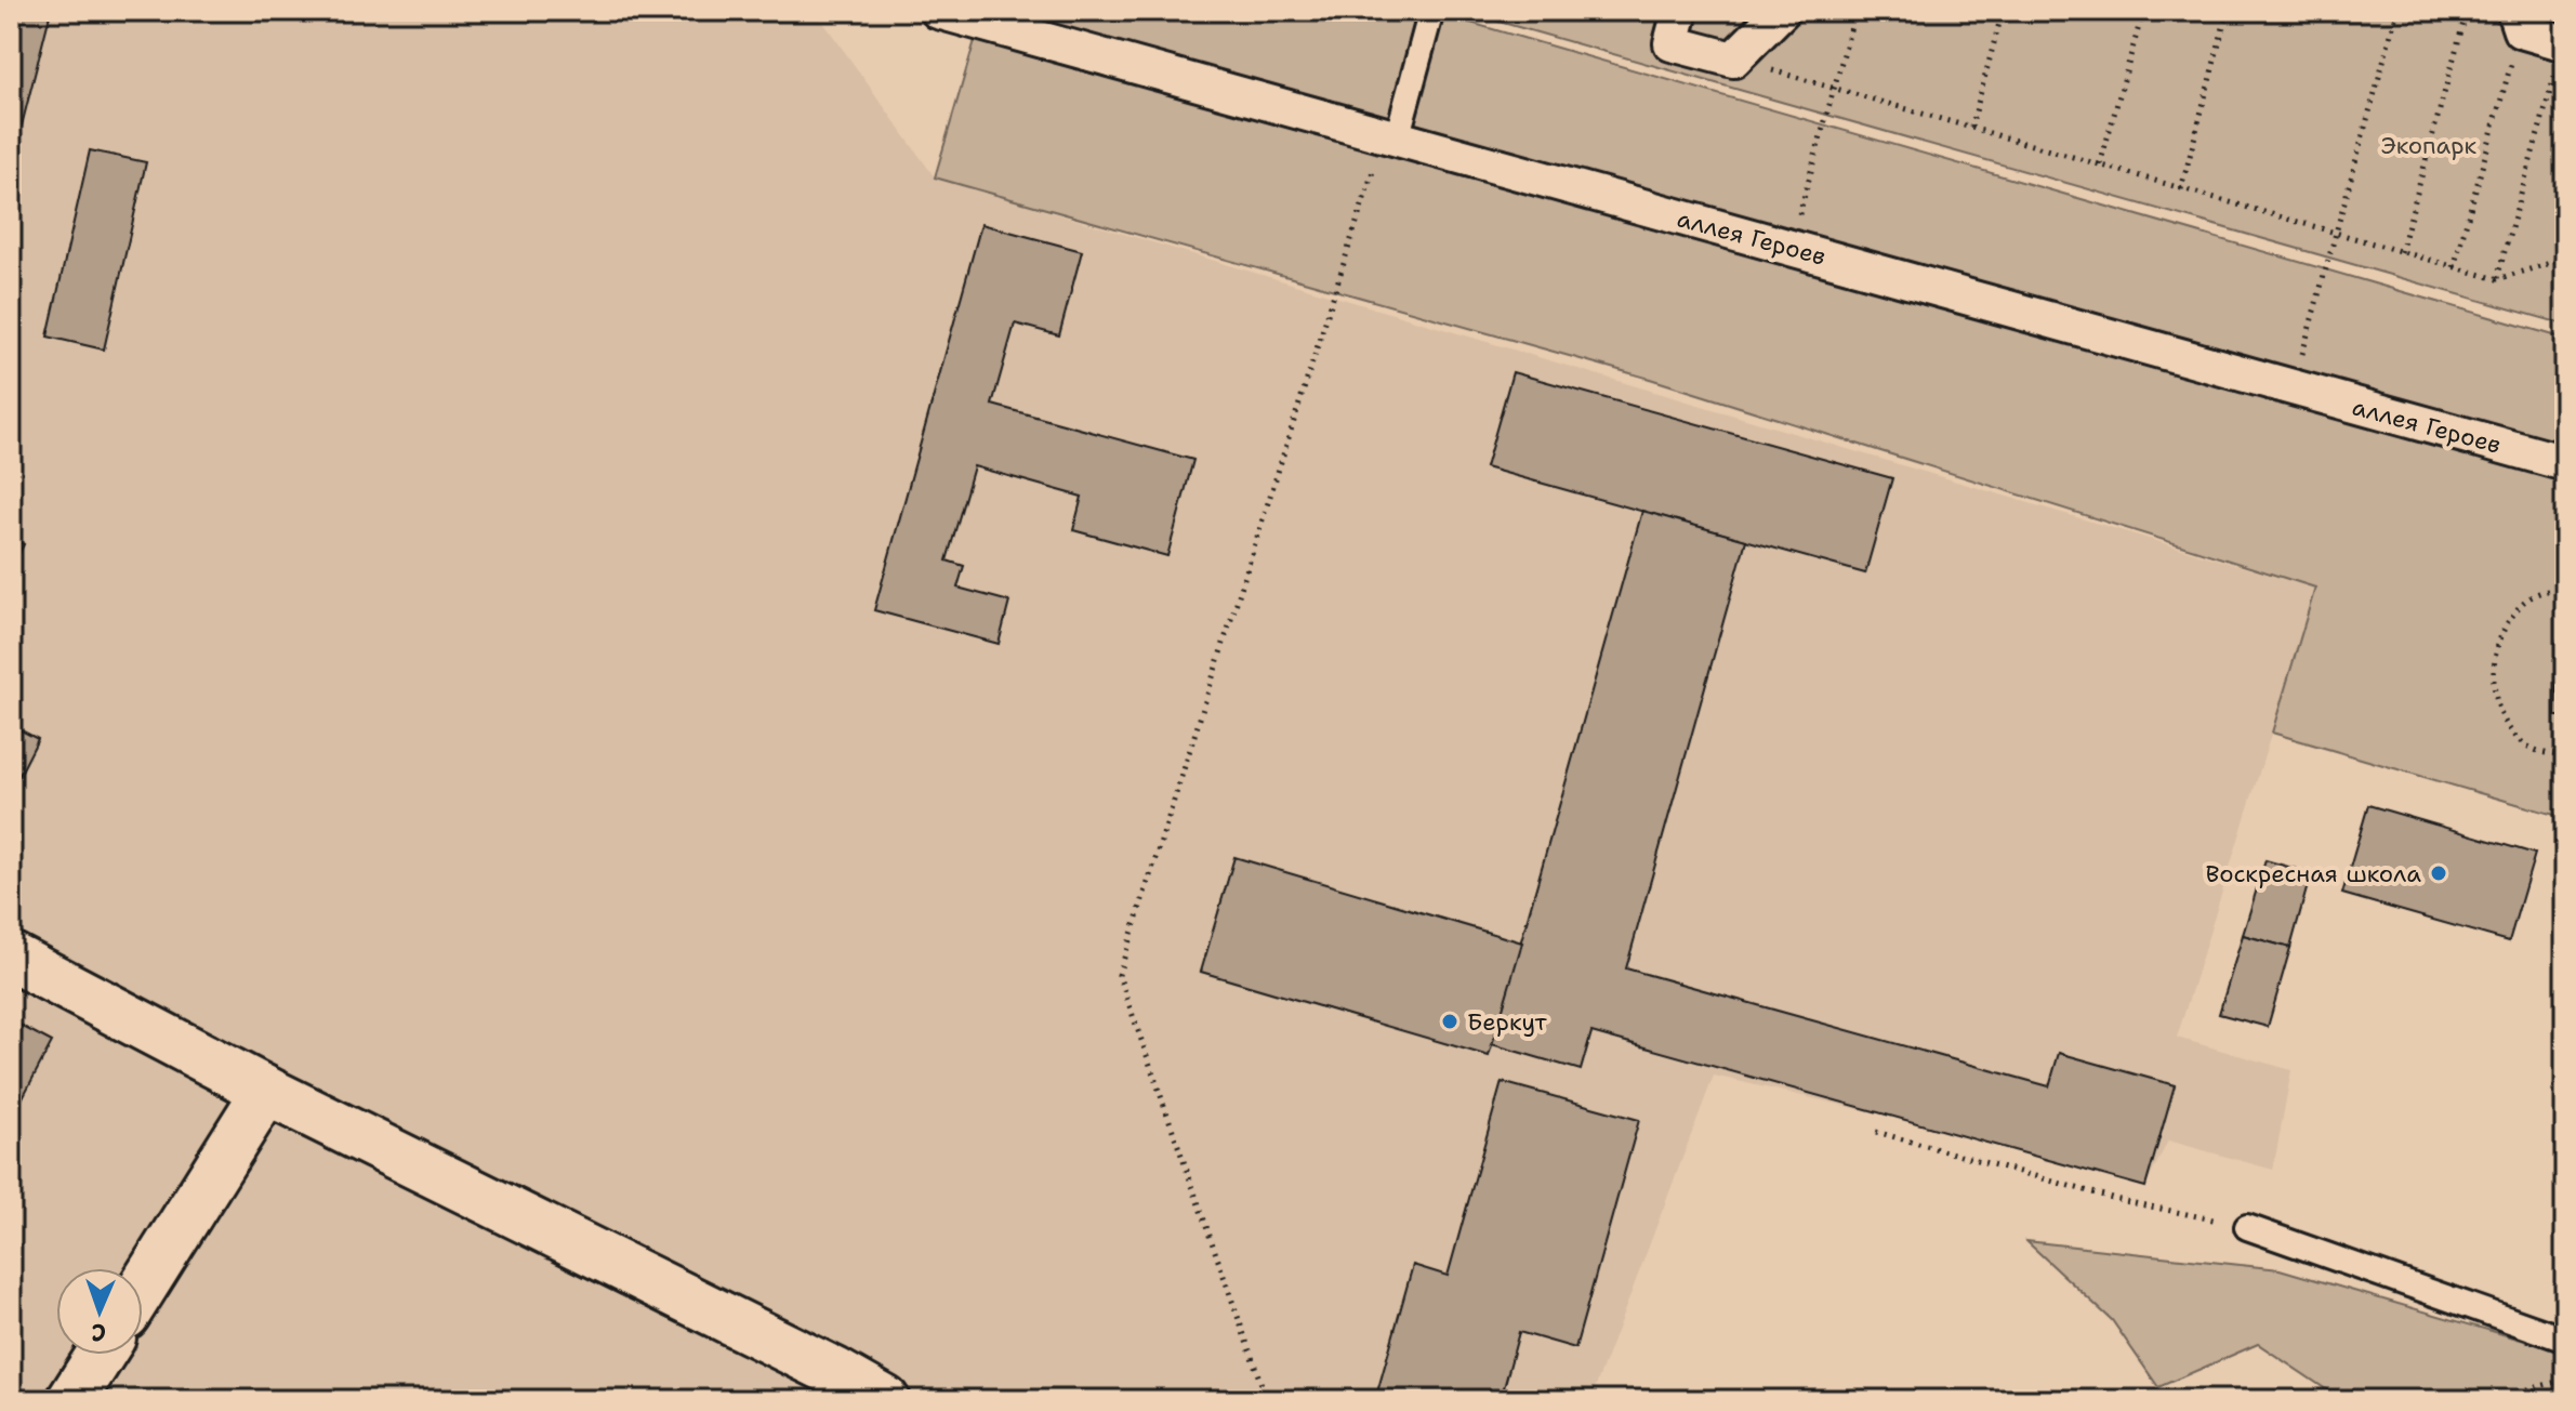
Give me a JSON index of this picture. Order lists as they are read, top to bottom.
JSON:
{
  "streets": {
    "street": ["аллея Героев"]
  },
  "parks": ["Экопарк"],
  "places": ["Воскресная школа", "Беркут"],
  "north": "bottom"
}
